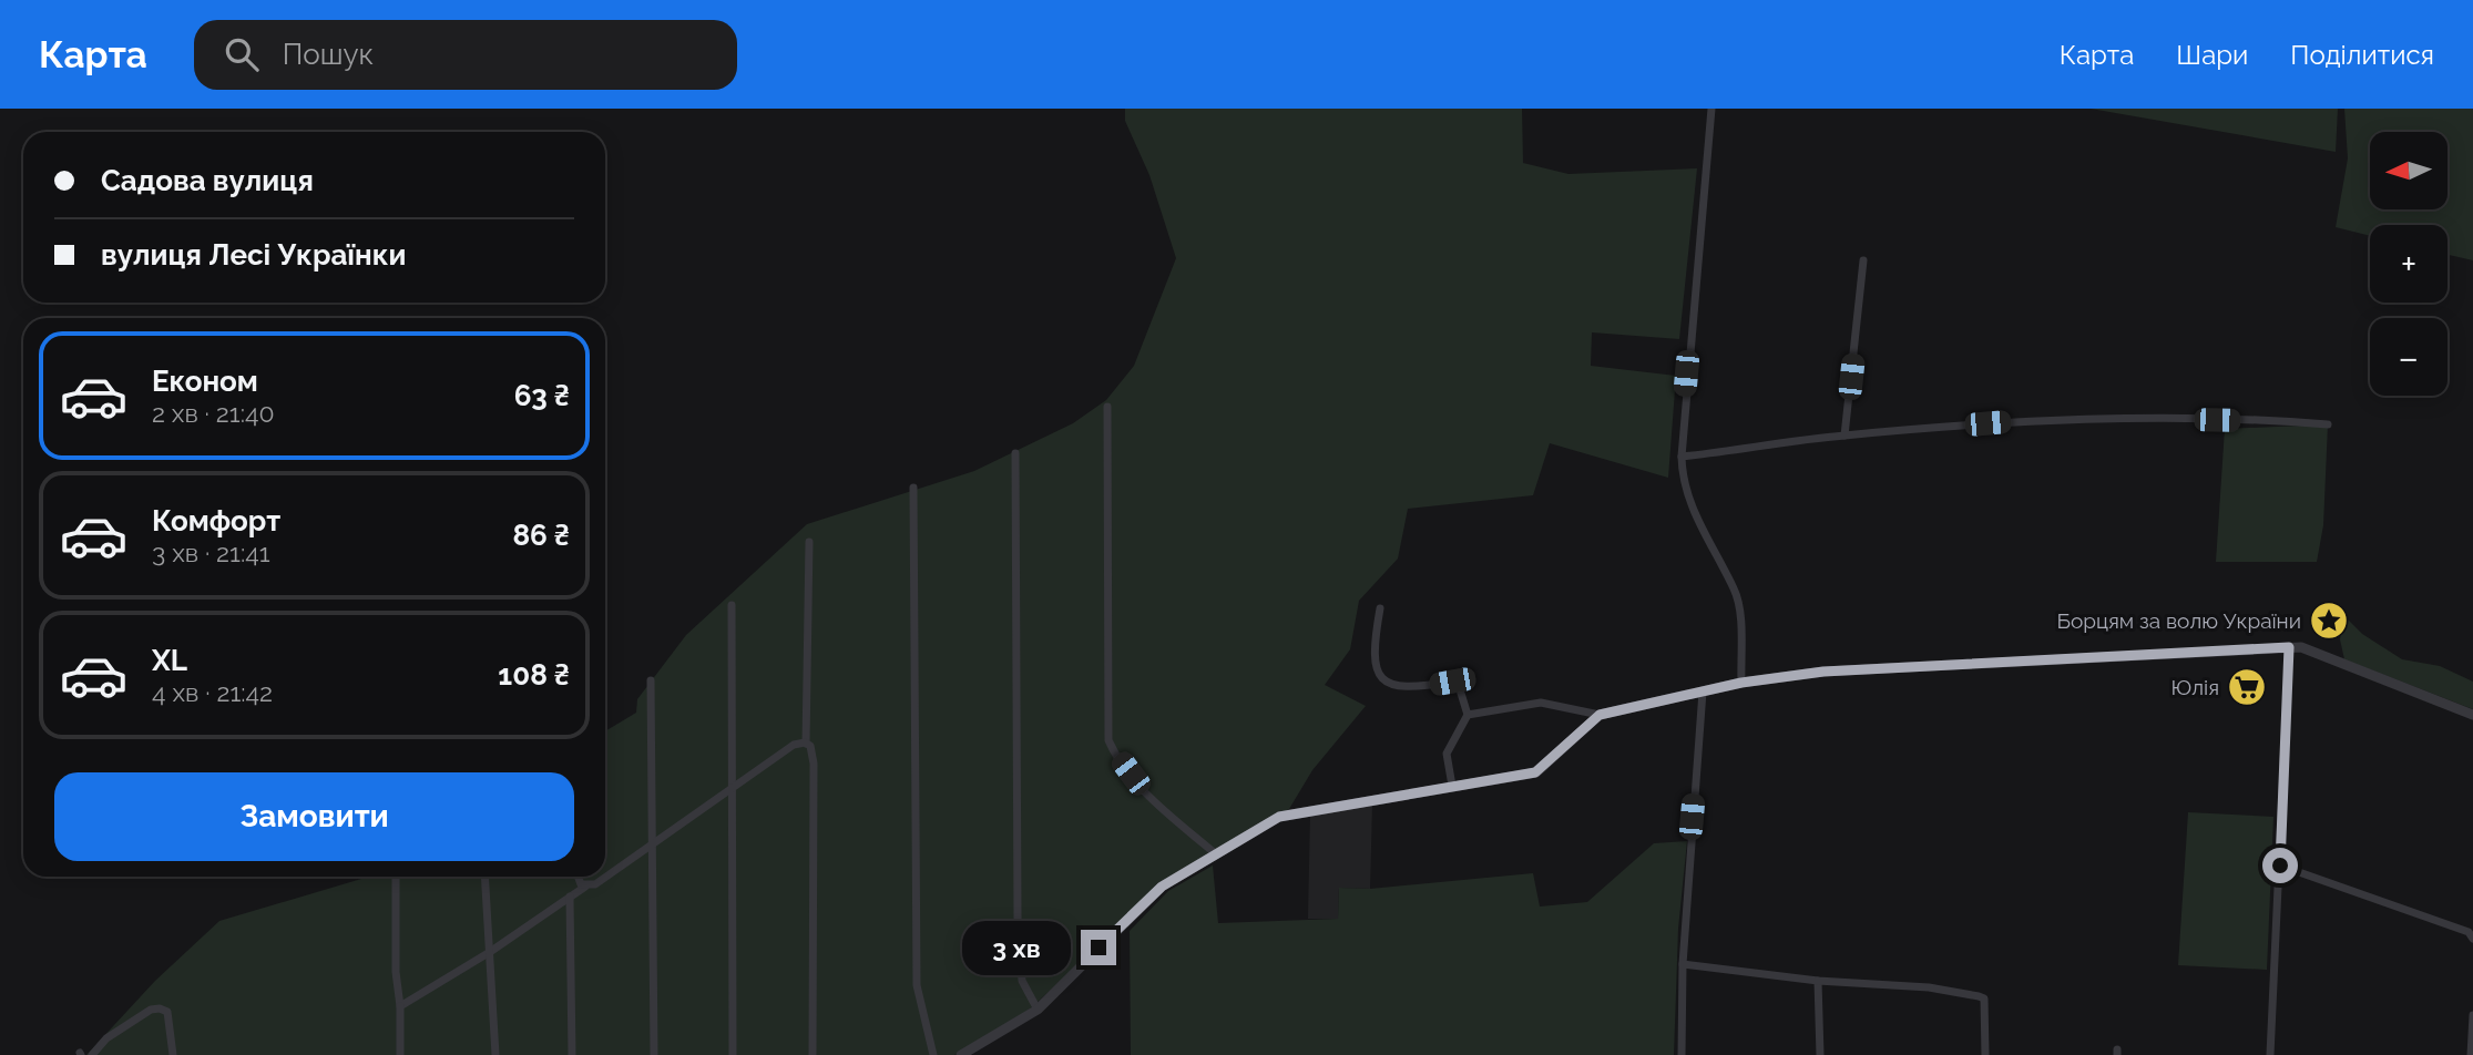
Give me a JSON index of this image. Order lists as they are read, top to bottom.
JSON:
{
  "places": {
    "place": ["Борцям за волю України"],
    "supermarket": ["Юлія"]
  },
  "north": "left",
  "page": {
    "header": "Карта",
    "search": "Пошук",
    "nav": ["Карта", "Шари", "Поділитися"],
    "map_buttons": ["+", "−"],
    "banner": ["Садова вулиця", "вулиця Лесі Українки"],
    "list": [
      {
        "name": "Економ",
        "note": "2 хв · 21:40",
        "value": "63 ₴"
      },
      {
        "name": "Комфорт",
        "note": "3 хв · 21:41",
        "value": "86 ₴"
      },
      {
        "name": "XL",
        "note": "4 хв · 21:42",
        "value": "108 ₴"
      }
    ],
    "buttons": "Замовити",
    "bubble": "3 хв"
  }
}
